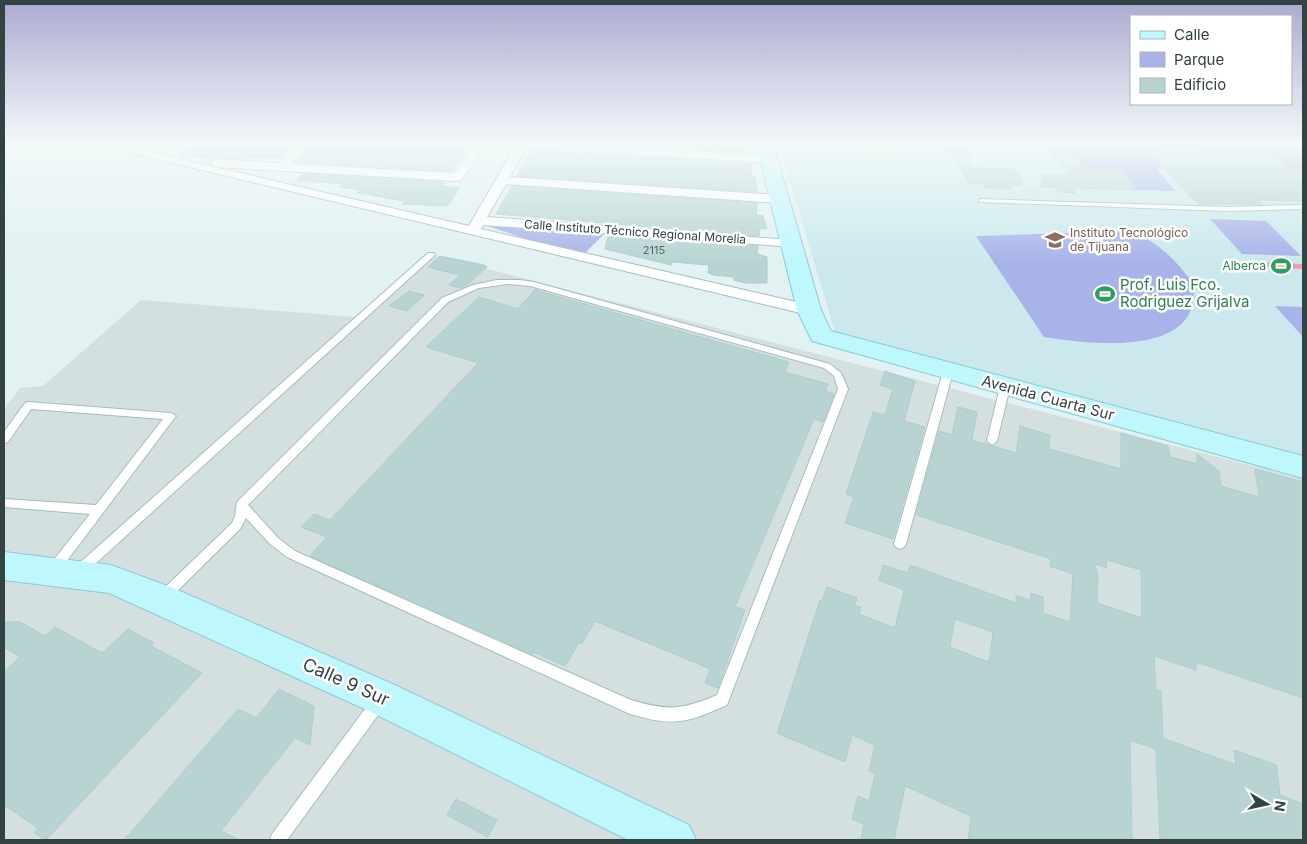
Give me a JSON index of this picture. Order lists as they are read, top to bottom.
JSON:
{
  "streets": {
    "street": ["Calle Instituto Técnico Regional Morelia", "Avenida Cuarta Sur", "Calle 9 Sur"]
  },
  "crossings": [
    ["Calle Instituto Técnico Regional Morelia", "Avenida Cuarta Sur"]
  ],
  "places": {
    "school or university": ["Instituto Tecnológico de Tijuana"],
    "sports": ["Alberca", "Prof. Luis Fco. Rodriguez Grijalva"]
  },
  "house_numbers": ["2115"],
  "legend": ["Calle", "Parque", "Edificio"],
  "north": "right"
}
